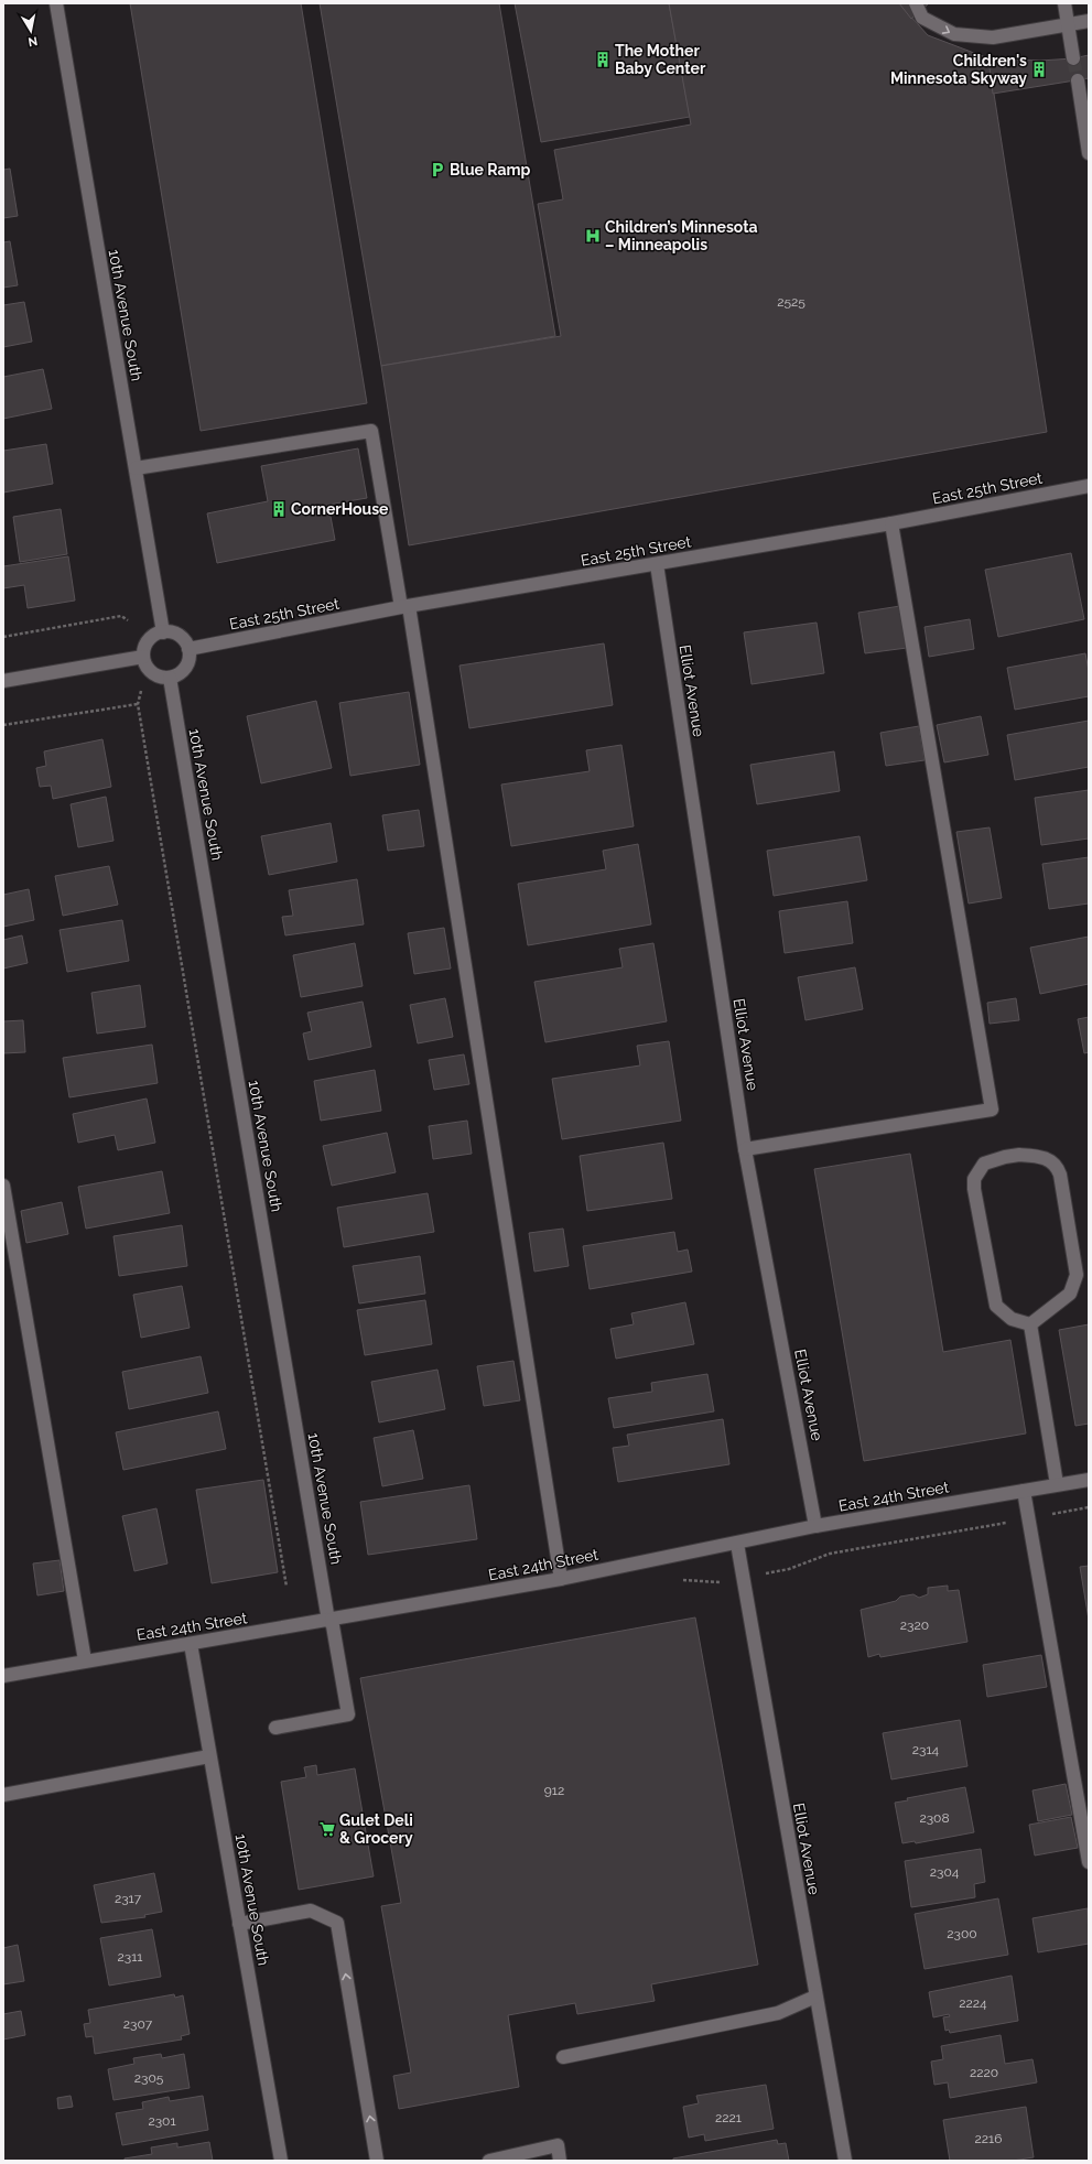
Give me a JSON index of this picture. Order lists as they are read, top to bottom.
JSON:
{
  "streets": {
    "street": [
      "10th Avenue South",
      "East 25th Street",
      "Elliot Avenue",
      "East 24th Street"
    ]
  },
  "crossings": [
    ["10th Avenue South", "East 25th Street"],
    ["10th Avenue South", "East 24th Street"],
    ["East 25th Street", "Elliot Avenue"],
    ["Elliot Avenue", "East 24th Street"]
  ],
  "places": {
    "building": ["The Mother Baby Center", "Children's Minnesota Skyway", "CornerHouse"],
    "parking": ["Blue Ramp"],
    "hospital": ["Children’s Minnesota – Minneapolis"],
    "supermarket": ["Gulet Deli & Grocery"]
  },
  "house_numbers": [
    "2525",
    "2320",
    "2314",
    "912",
    "2308",
    "2304",
    "2317",
    "2300",
    "2311",
    "2224",
    "2307",
    "2220",
    "2305",
    "2221",
    "2301",
    "2216"
  ],
  "north": "bottom"
}
